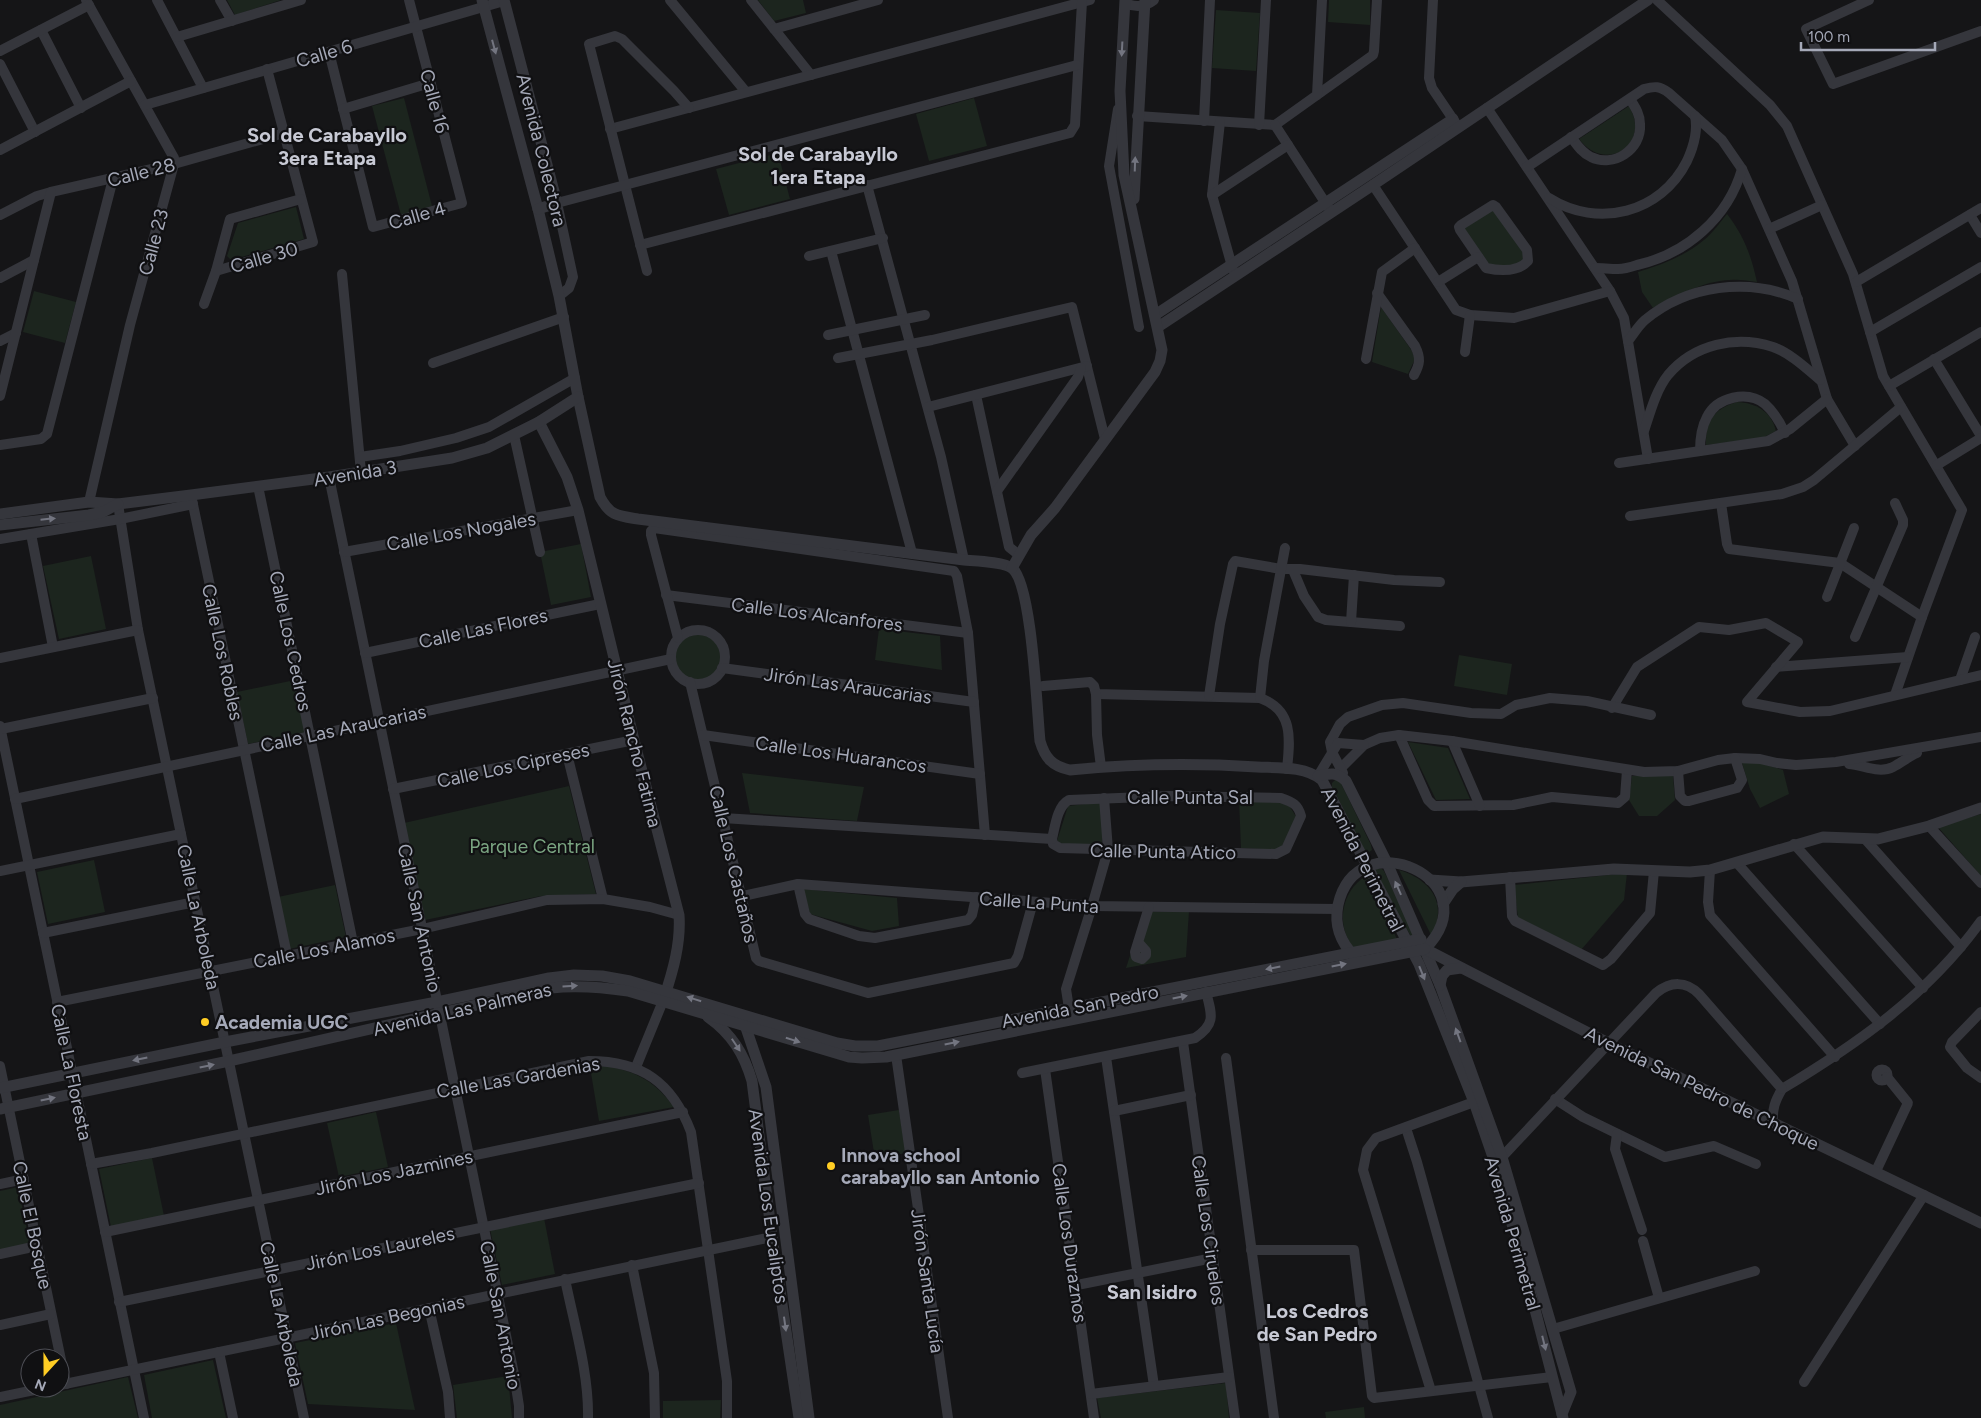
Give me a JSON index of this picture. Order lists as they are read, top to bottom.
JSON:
{
  "streets": {
    "street": [
      "Calle 6",
      "Calle 16",
      "Avenida Colectora",
      "Calle 28",
      "Calle 4",
      "Calle 23",
      "Calle 30",
      "Avenida 3",
      "Calle Los Nogales",
      "Calle Los Alcanfores",
      "Calle Las Flores",
      "Calle Los Cedros",
      "Calle Los Robles",
      "Jirón Las Araucarias",
      "Calle Las Araucarias",
      "Jirón Rancho Fatima",
      "Calle Los Huarancos",
      "Calle Los Cipreses",
      "Calle Punta Sal",
      "Calle Punta Atico",
      "Avenida Perimetral",
      "Calle Los Castaños",
      "Calle La Punta",
      "Calle La Arboleda",
      "Calle San Antonio",
      "Calle Los Alamos",
      "Avenida San Pedro",
      "Avenida Las Palmeras",
      "Calle La Floresta",
      "Calle Las Gardenias",
      "Avenida San Pedro de Choque",
      "Jirón Los Jazmines",
      "Avenida Los Eucaliptos",
      "Calle El Bosque",
      "Calle Los Ciruelos",
      "Calle Los Duraznos",
      "Jirón Los Laureles",
      "Jirón Santa Lucía",
      "Jirón Las Begonias"
    ]
  },
  "crossings": [
    ["Calle 6", "Calle 16"],
    ["Calle 6", "Avenida Colectora"],
    ["Calle 16", "Calle 4"],
    ["Avenida Colectora", "Avenida 3"],
    ["Calle 28", "Calle 23"],
    ["Calle 23", "Avenida 3"],
    ["Avenida 3", "Calle Los Cedros"],
    ["Avenida 3", "Calle Los Robles"],
    ["Avenida 3", "Jirón Rancho Fatima"],
    ["Avenida 3", "Calle La Arboleda"],
    ["Avenida 3", "Calle San Antonio"],
    ["Calle Los Nogales", "Jirón Rancho Fatima"],
    ["Calle Los Nogales", "Calle San Antonio"],
    ["Calle Las Flores", "Jirón Rancho Fatima"],
    ["Calle Las Flores", "Calle San Antonio"],
    ["Calle Los Cedros", "Calle Las Araucarias"],
    ["Calle Los Cedros", "Calle Los Alamos"],
    ["Calle Los Robles", "Calle Las Araucarias"],
    ["Calle Los Robles", "Calle Los Alamos"],
    ["Jirón Las Araucarias", "Calle Las Araucarias"],
    ["Jirón Las Araucarias", "Calle Los Castaños"],
    ["Calle Las Araucarias", "Jirón Rancho Fatima"],
    ["Calle Las Araucarias", "Calle Los Castaños"],
    ["Calle Las Araucarias", "Calle La Arboleda"],
    ["Calle Las Araucarias", "Calle San Antonio"],
    ["Calle Las Araucarias", "Calle La Floresta"],
    ["Jirón Rancho Fatima", "Calle Los Cipreses"],
    ["Jirón Rancho Fatima", "Calle Los Alamos"],
    ["Jirón Rancho Fatima", "Avenida Las Palmeras"],
    ["Jirón Rancho Fatima", "Calle Las Gardenias"],
    ["Calle Los Huarancos", "Calle Los Castaños"],
    ["Calle Los Cipreses", "Calle San Antonio"],
    ["Calle Punta Sal", "Calle Punta Atico"],
    ["Avenida Perimetral", "Avenida San Pedro"],
    ["Avenida Perimetral", "Avenida San Pedro de Choque"],
    ["Calle Los Castaños", "Calle La Punta"],
    ["Calle La Arboleda", "Calle Los Alamos"],
    ["Calle La Arboleda", "Avenida Las Palmeras"],
    ["Calle La Arboleda", "Calle Las Gardenias"],
    ["Calle La Arboleda", "Jirón Los Jazmines"],
    ["Calle La Arboleda", "Jirón Los Laureles"],
    ["Calle La Arboleda", "Jirón Las Begonias"],
    ["Calle San Antonio", "Calle Los Alamos"],
    ["Calle San Antonio", "Avenida Las Palmeras"],
    ["Calle San Antonio", "Calle Las Gardenias"],
    ["Calle San Antonio", "Jirón Los Jazmines"],
    ["Calle San Antonio", "Jirón Los Laureles"],
    ["Calle San Antonio", "Jirón Las Begonias"],
    ["Calle Los Alamos", "Calle La Floresta"],
    ["Avenida San Pedro", "Avenida Las Palmeras"],
    ["Avenida San Pedro", "Avenida San Pedro de Choque"],
    ["Avenida San Pedro", "Avenida Los Eucaliptos"],
    ["Avenida San Pedro", "Jirón Santa Lucía"],
    ["Avenida Las Palmeras", "Calle La Floresta"],
    ["Avenida Las Palmeras", "Avenida Los Eucaliptos"],
    ["Avenida Las Palmeras", "Calle El Bosque"],
    ["Calle La Floresta", "Calle Las Gardenias"],
    ["Calle La Floresta", "Jirón Los Jazmines"],
    ["Calle La Floresta", "Jirón Los Laureles"],
    ["Calle La Floresta", "Jirón Las Begonias"],
    ["Calle Las Gardenias", "Jirón Los Jazmines"],
    ["Calle Las Gardenias", "Jirón Los Laureles"],
    ["Calle Las Gardenias", "Jirón Las Begonias"],
    ["Avenida Los Eucaliptos", "Jirón Las Begonias"]
  ],
  "districts": [
    "Sol de Carabayllo 3era Etapa",
    "Sol de Carabayllo 1era Etapa",
    "San Isidro",
    "Los Cedros de San Pedro"
  ],
  "parks": ["Parque Central"],
  "places": ["Academia UGC", "Innova school carabayllo san Antonio"],
  "scale_bar": "100 m",
  "north": "bottom"
}
